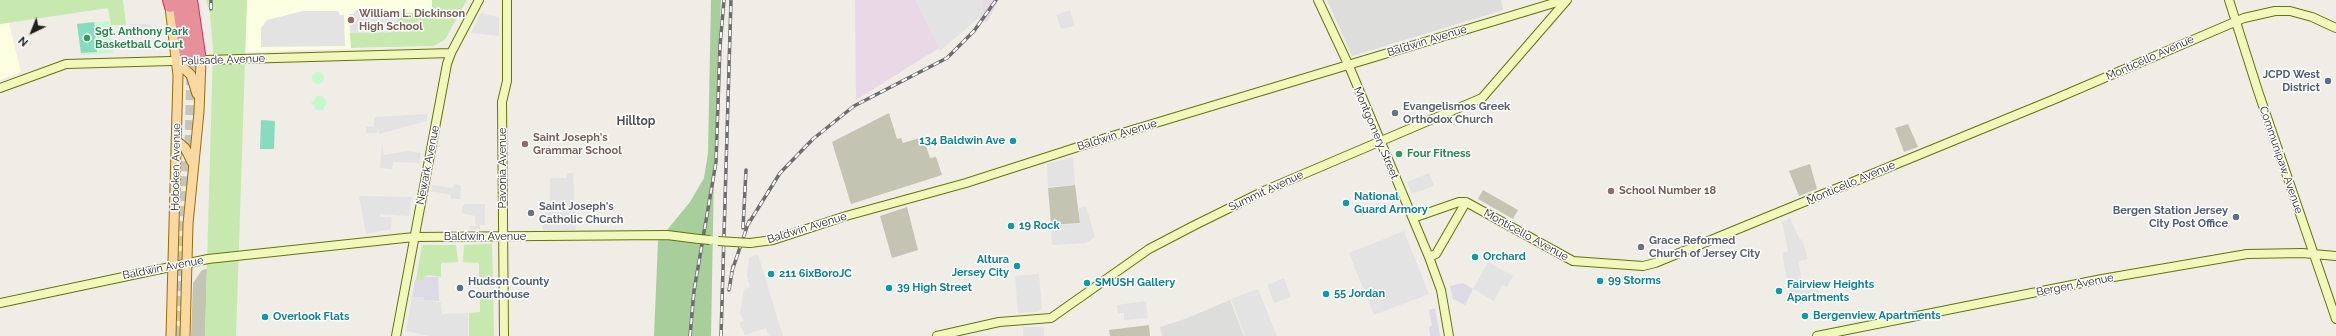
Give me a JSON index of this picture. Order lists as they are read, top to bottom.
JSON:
{
  "streets": {
    "main road": ["Hoboken Avenue"],
    "street": [
      "Baldwin Avenue",
      "Monticello Avenue",
      "Palisade Avenue",
      "Montgomery Street",
      "Communipaw Avenue",
      "Newark Avenue",
      "Pavonia Avenue",
      "Summit Avenue",
      "Bergen Avenue"
    ]
  },
  "crossings": [
    ["Baldwin Avenue", "Montgomery Street"],
    ["Baldwin Avenue", "Newark Avenue"],
    ["Baldwin Avenue", "Hoboken Avenue"],
    ["Baldwin Avenue", "Pavonia Avenue"],
    ["Monticello Avenue", "Communipaw Avenue"],
    ["Palisade Avenue", "Newark Avenue"],
    ["Palisade Avenue", "Hoboken Avenue"],
    ["Montgomery Street", "Summit Avenue"],
    ["Communipaw Avenue", "Bergen Avenue"]
  ],
  "districts": ["Hilltop"],
  "places": [
    "William L. Dickinson High School",
    "Sgt. Anthony Park Basketball Court",
    "JCPD West District",
    "Evangelismos Greek Orthodox Church",
    "134 Baldwin Ave",
    "Saint Joseph's Grammar School",
    "Four Fitness",
    "School Number 18",
    "National Guard Armory",
    "Saint Joseph's Catholic Church",
    "Bergen Station Jersey City Post Office",
    "19 Rock",
    "Grace Reformed Church of Jersey City",
    "Orchard",
    "Altura Jersey City",
    "211 6ixBoroJC",
    "99 Storms",
    "SMUSH Gallery",
    "Hudson County Courthouse",
    "39 High Street",
    "Fairview Heights Apartments",
    "55 Jordan",
    "Bergenview Apartments",
    "Overlook Flats"
  ],
  "north": "bottom left"
}
